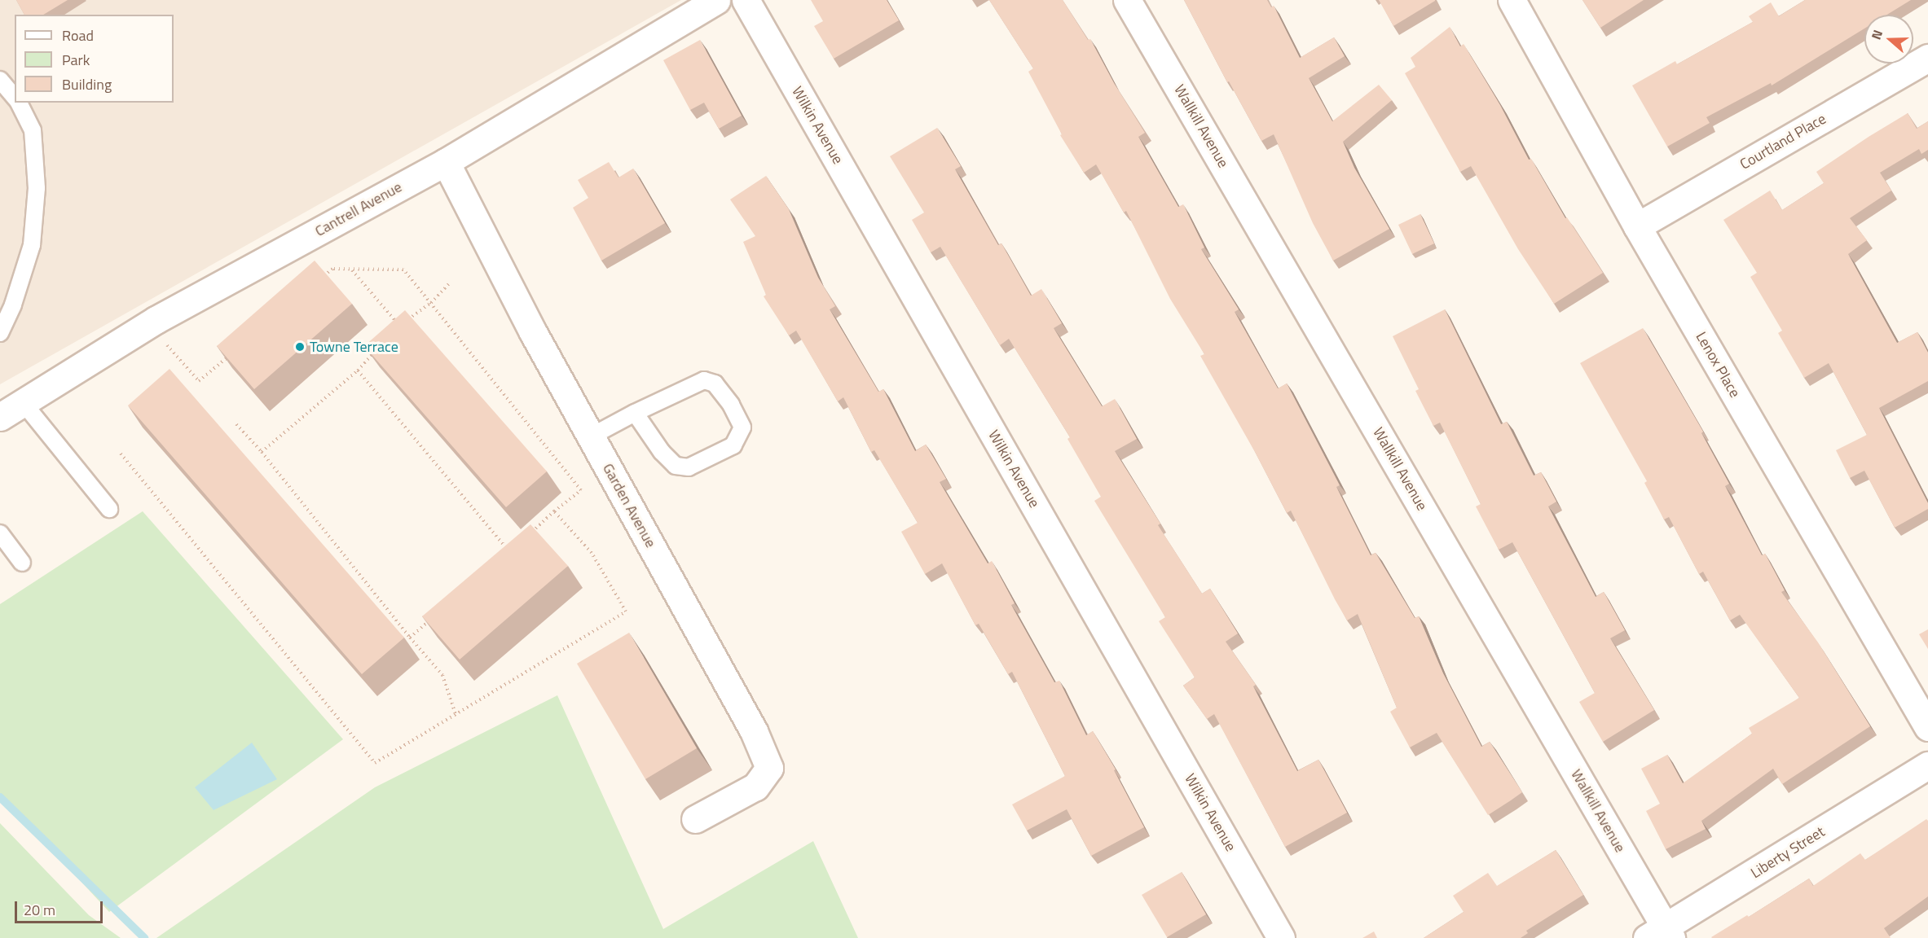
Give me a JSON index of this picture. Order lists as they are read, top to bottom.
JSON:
{
  "streets": {
    "street": [
      "Wilkin Avenue",
      "Wallkill Avenue",
      "Courtland Place",
      "Cantrell Avenue",
      "Lenox Place",
      "Garden Avenue",
      "Liberty Street"
    ]
  },
  "crossings": [
    ["Wallkill Avenue", "Liberty Street"],
    ["Courtland Place", "Lenox Place"],
    ["Cantrell Avenue", "Garden Avenue"]
  ],
  "places": ["Towne Terrace"],
  "legend": ["Road", "Park", "Building"],
  "scale_bar": "20 m",
  "north": "left"
}
